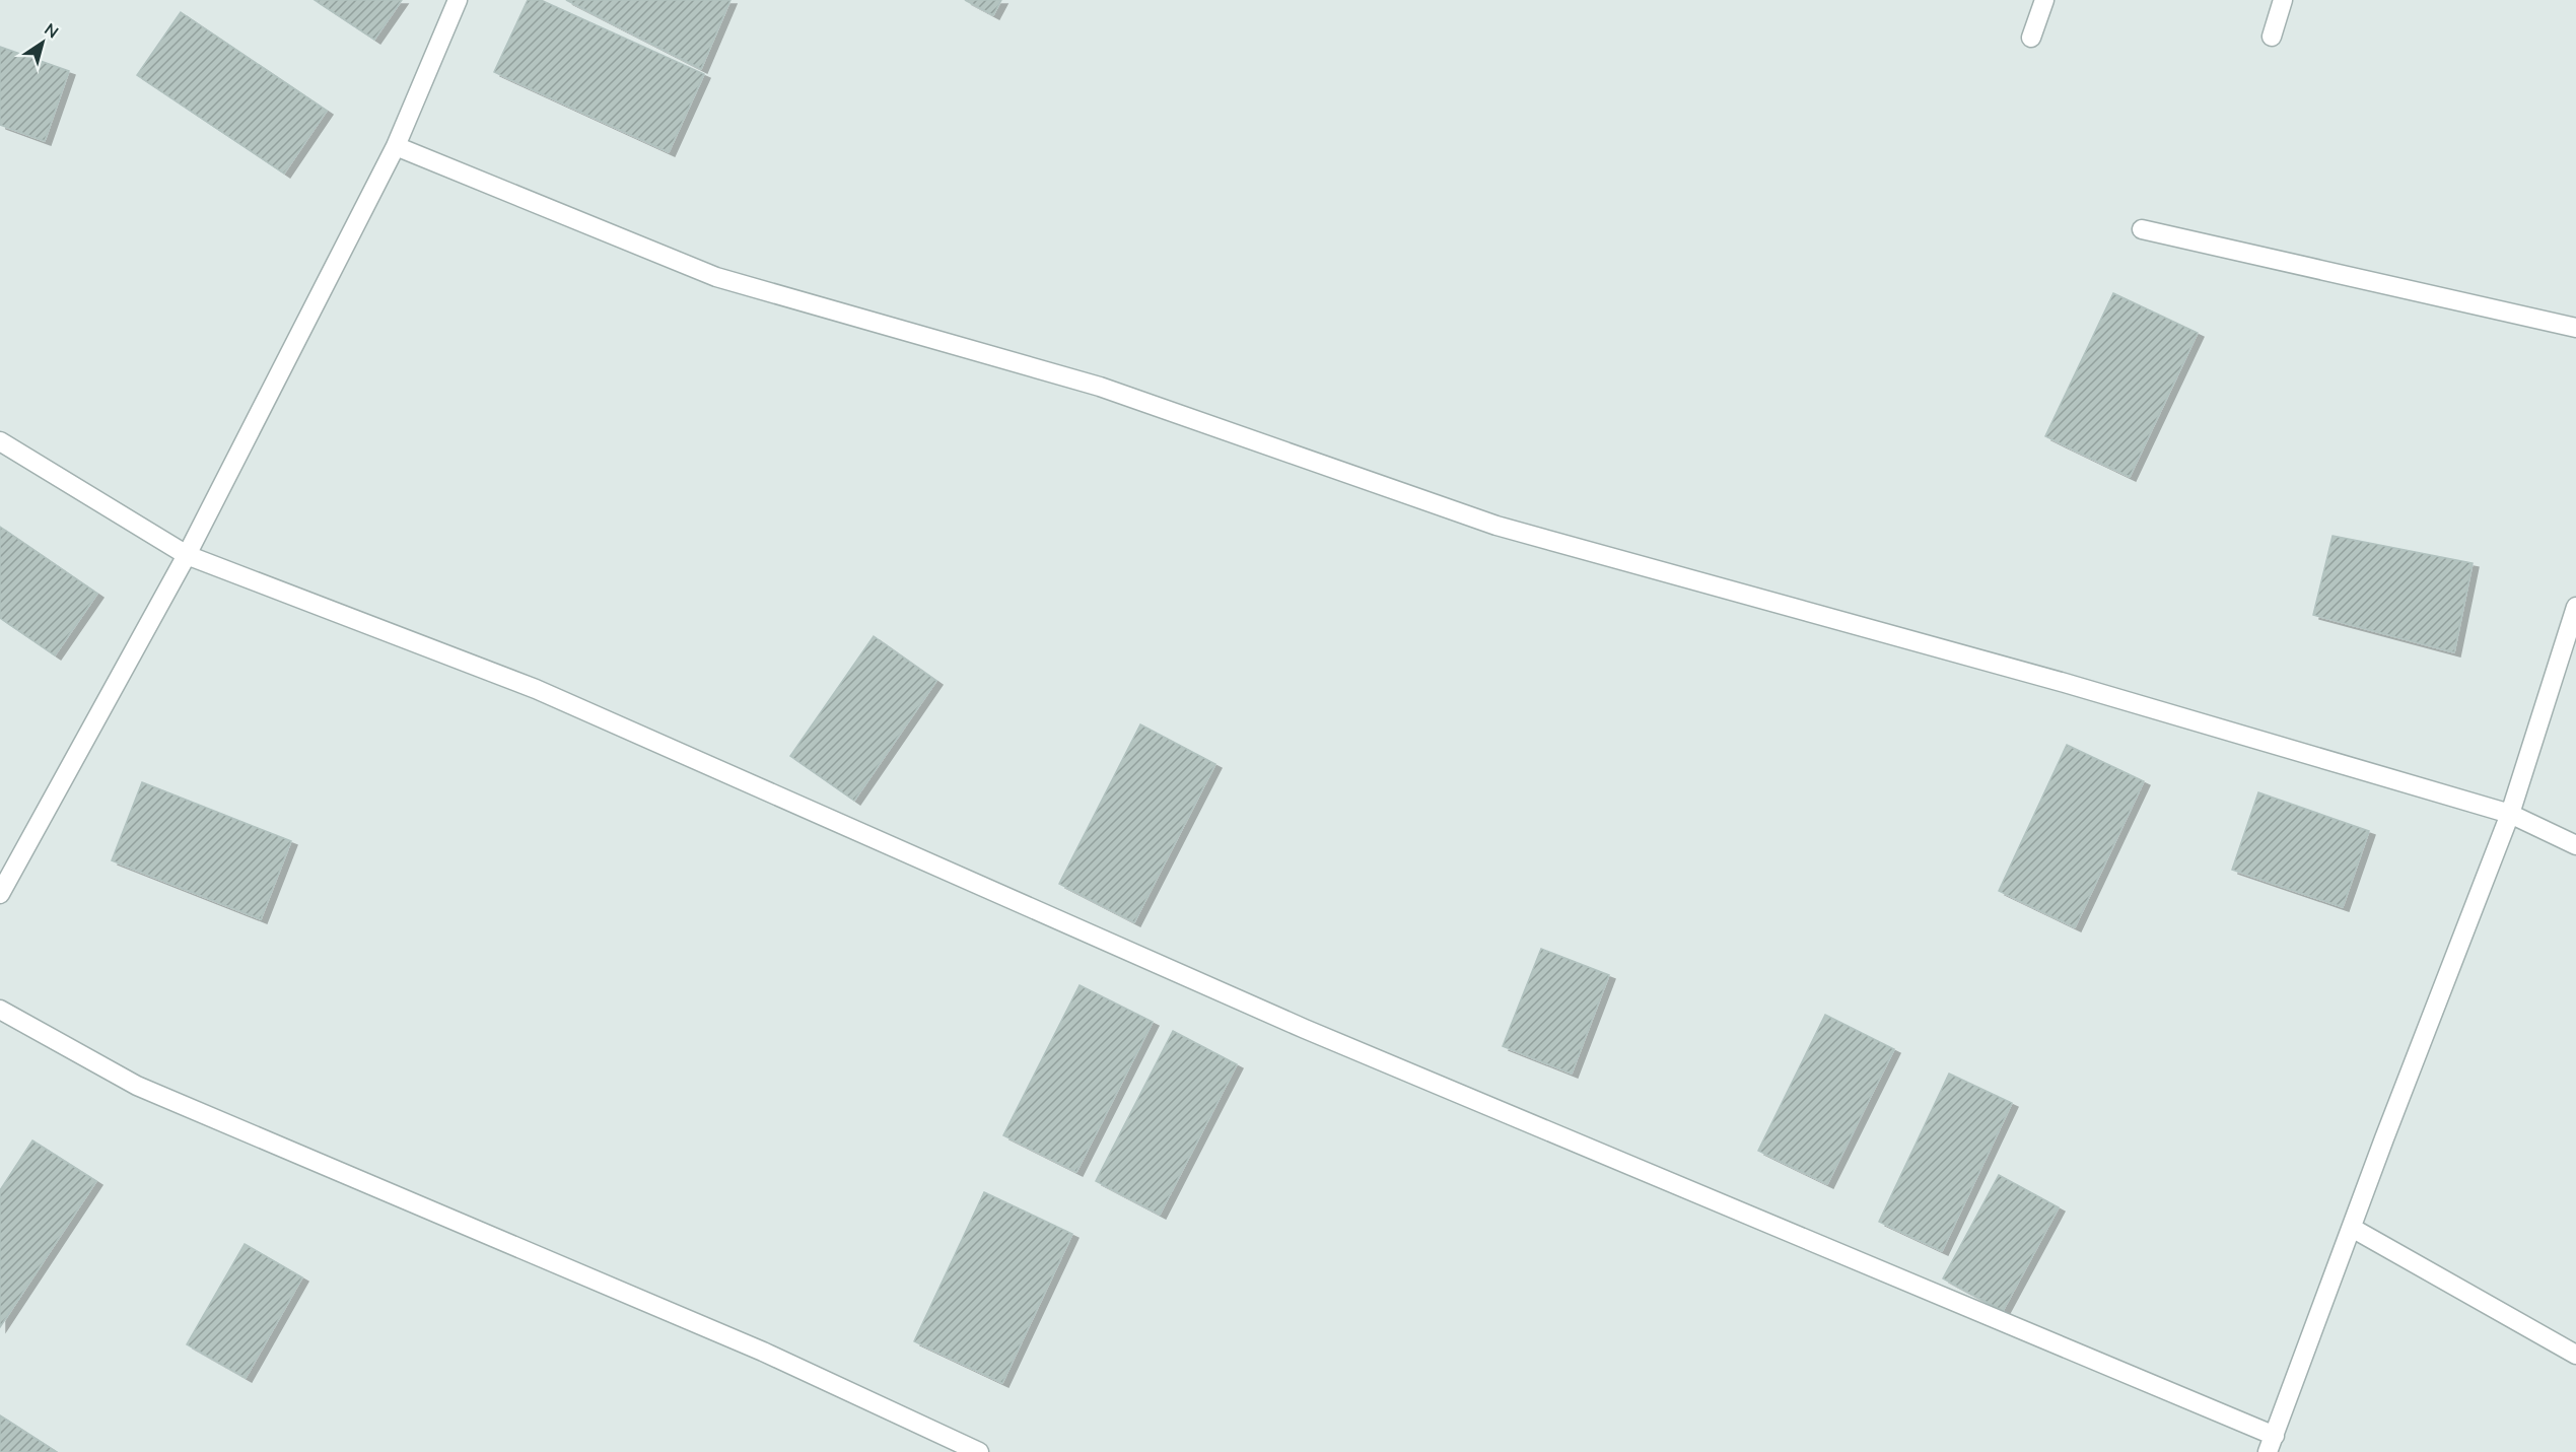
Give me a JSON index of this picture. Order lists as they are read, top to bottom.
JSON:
{
  "north": "top right"
}
